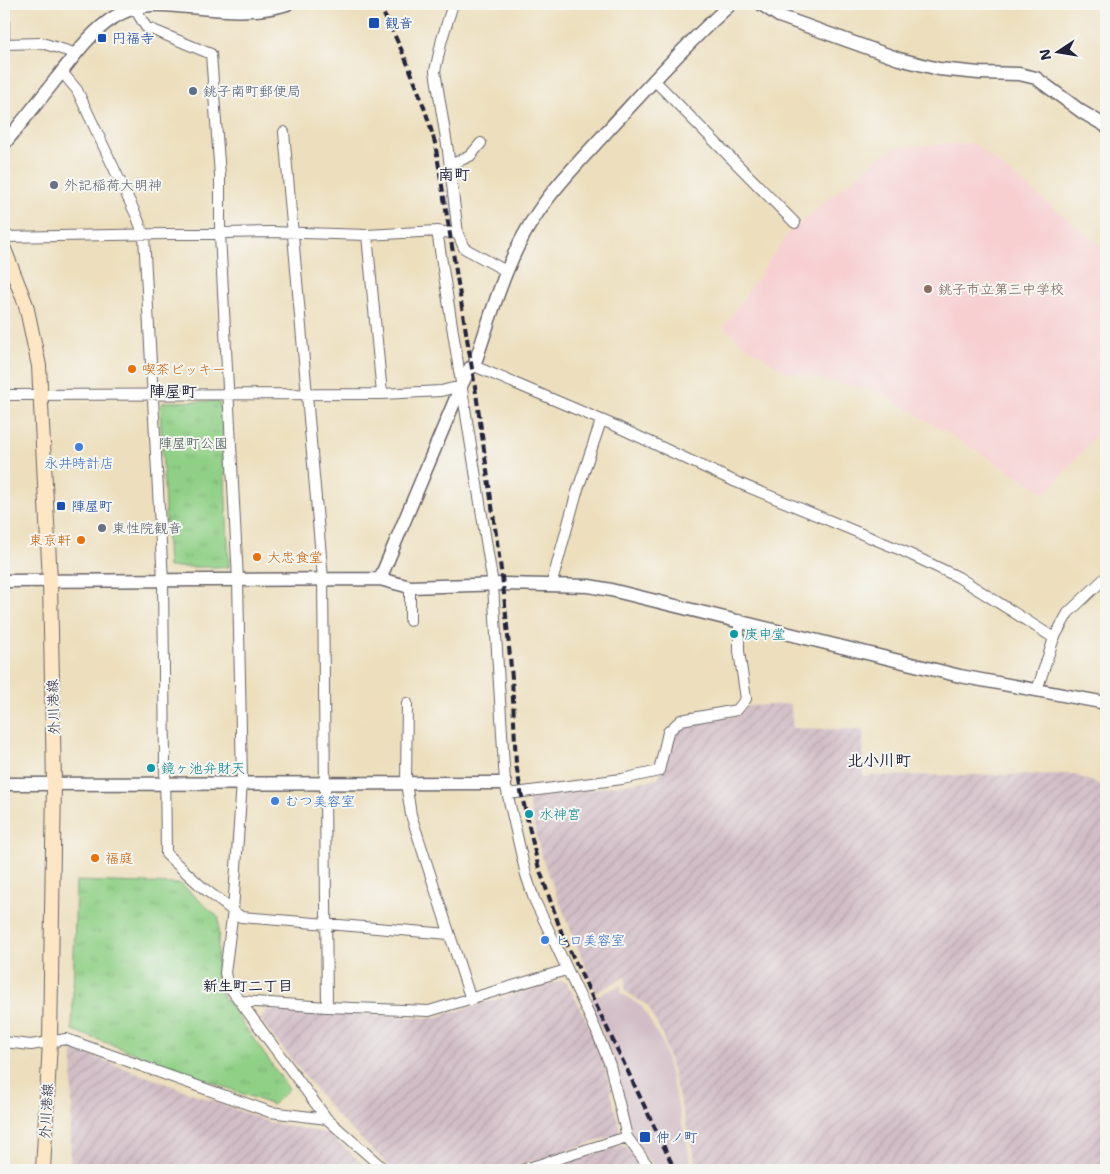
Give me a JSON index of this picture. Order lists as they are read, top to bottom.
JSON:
{
  "streets": {
    "main road": ["外川港線"]
  },
  "districts": [
    "南町",
    "陣屋町",
    "北小川町",
    "新生町二丁目"
  ],
  "parks": ["陣屋町公園"],
  "places": {
    "transit": [
      "観音",
      "円福寺",
      "陣屋町",
      "仲ノ町"
    ],
    "other": [
      "銚子南町郵便局",
      "外記稲荷大明神",
      "銚子市立第三中学校",
      "喫茶ビッキー",
      "永井時計店",
      "東性院観音",
      "東京軒",
      "大忠食堂",
      "庚申堂",
      "鏡ヶ池弁財天",
      "むつ美容室",
      "水神宮",
      "福庭",
      "ヒロ美容室"
    ]
  },
  "north": "left"
}
